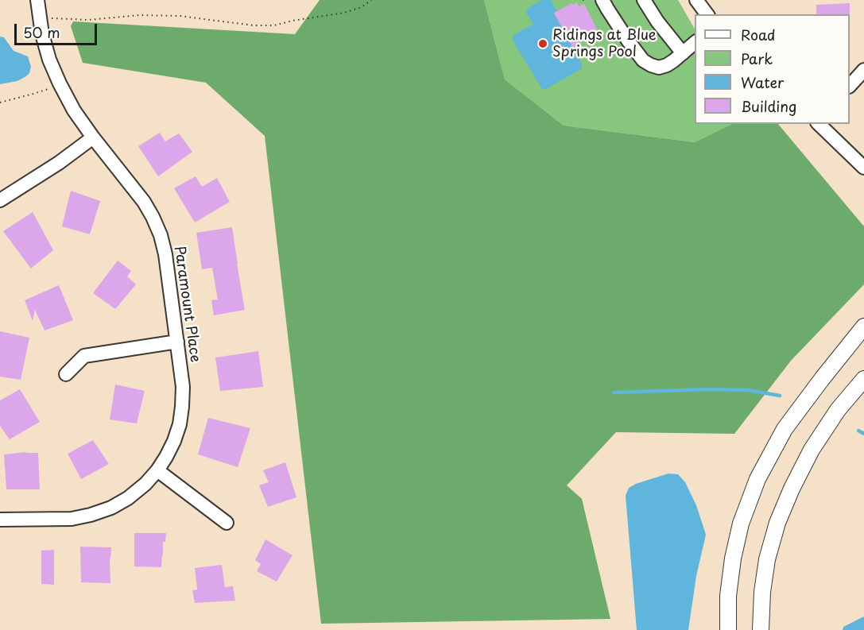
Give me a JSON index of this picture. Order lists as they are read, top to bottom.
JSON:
{
  "streets": {
    "street": ["Paramount Place"]
  },
  "places": ["Ridings at Blue Springs Pool"],
  "legend": [
    "Road",
    "Park",
    "Water",
    "Building"
  ],
  "scale_bar": "50 m"
}
